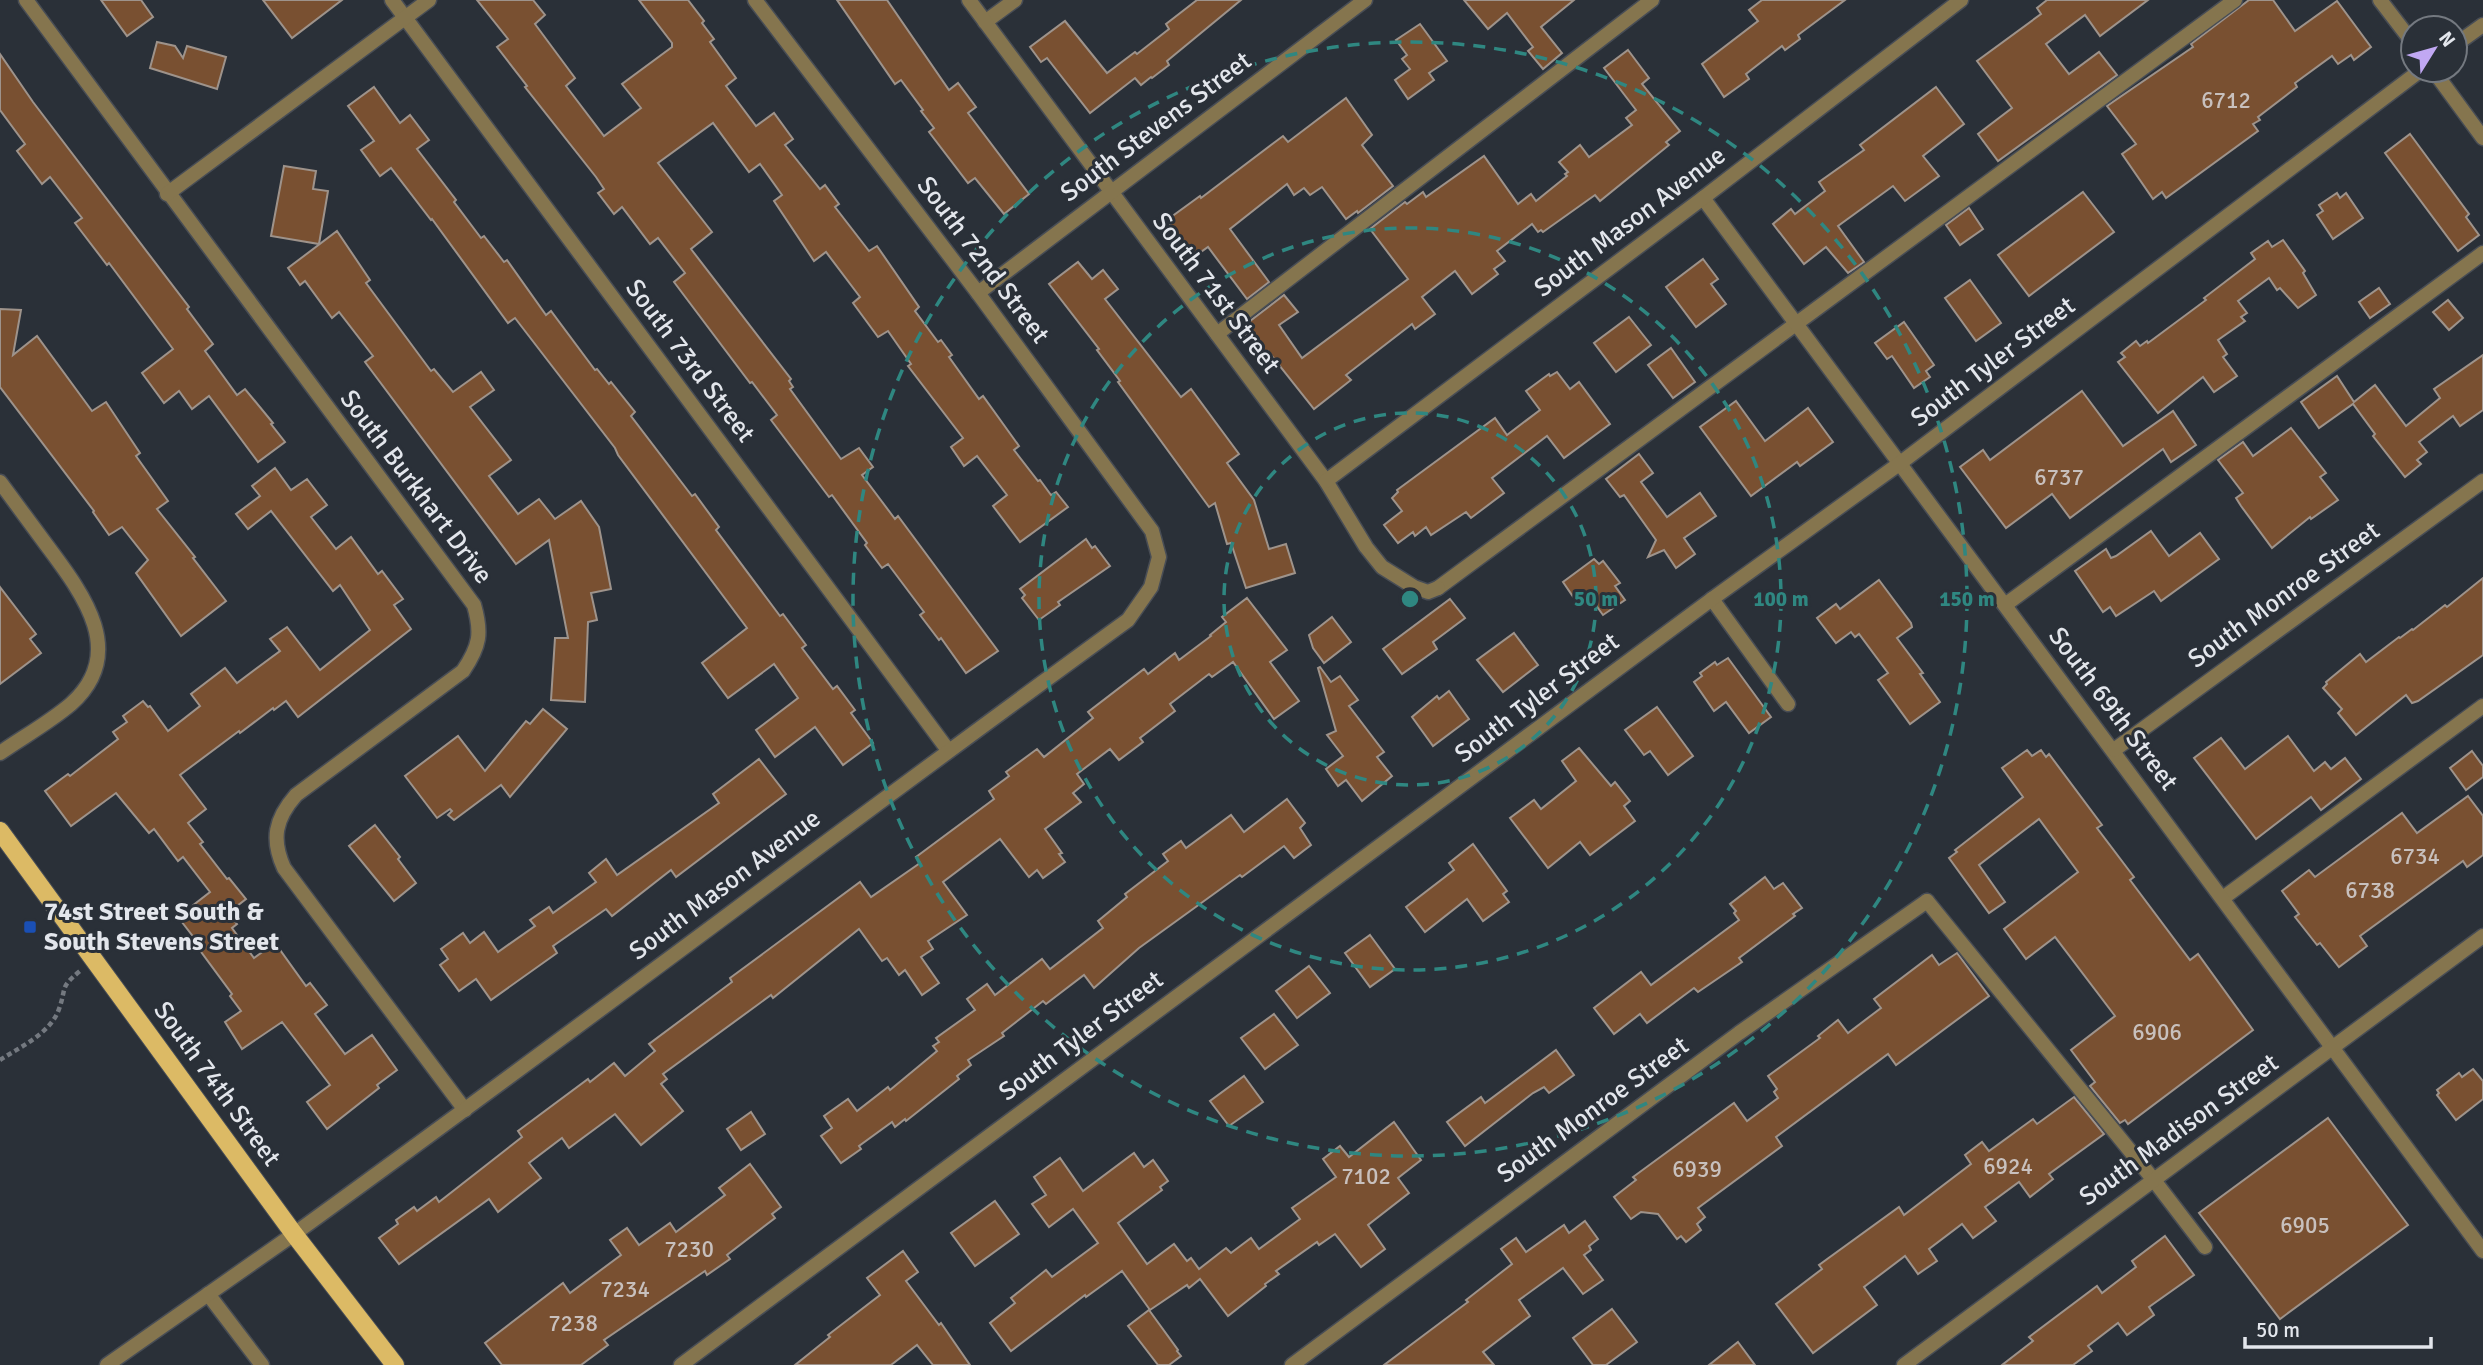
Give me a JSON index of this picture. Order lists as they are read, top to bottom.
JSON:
{
  "streets": {
    "main road": ["South 74th Street"],
    "street": [
      "South Stevens Street",
      "South Mason Avenue",
      "South 72nd Street",
      "South 71st Street",
      "South 73rd Street",
      "South Tyler Street",
      "South Burkhart Drive",
      "South Monroe Street",
      "South 69th Street",
      "South Madison Street"
    ]
  },
  "crossings": [
    ["South Stevens Street", "South 72nd Street"],
    ["South Stevens Street", "South 71st Street"],
    ["South Mason Avenue", "South 72nd Street"],
    ["South Mason Avenue", "South 71st Street"],
    ["South Mason Avenue", "South 73rd Street"],
    ["South Mason Avenue", "South Burkhart Drive"],
    ["South Mason Avenue", "South 69th Street"],
    ["South Mason Avenue", "South 74th Street"],
    ["South 71st Street", "South 69th Street"],
    ["South Tyler Street", "South 69th Street"],
    ["South Monroe Street", "South 69th Street"],
    ["South Monroe Street", "South Madison Street"],
    ["South 69th Street", "South Madison Street"]
  ],
  "places": {
    "transit": ["74st Street South & South Stevens Street"]
  },
  "house_numbers": [
    "6712",
    "6737",
    "6734",
    "6738",
    "6906",
    "6924",
    "6939",
    "7102",
    "6905",
    "7230",
    "7234",
    "7238"
  ],
  "scale_bar": "50 m",
  "north": "top right",
  "rings": ["50 m", "100 m", "150 m"]
}
